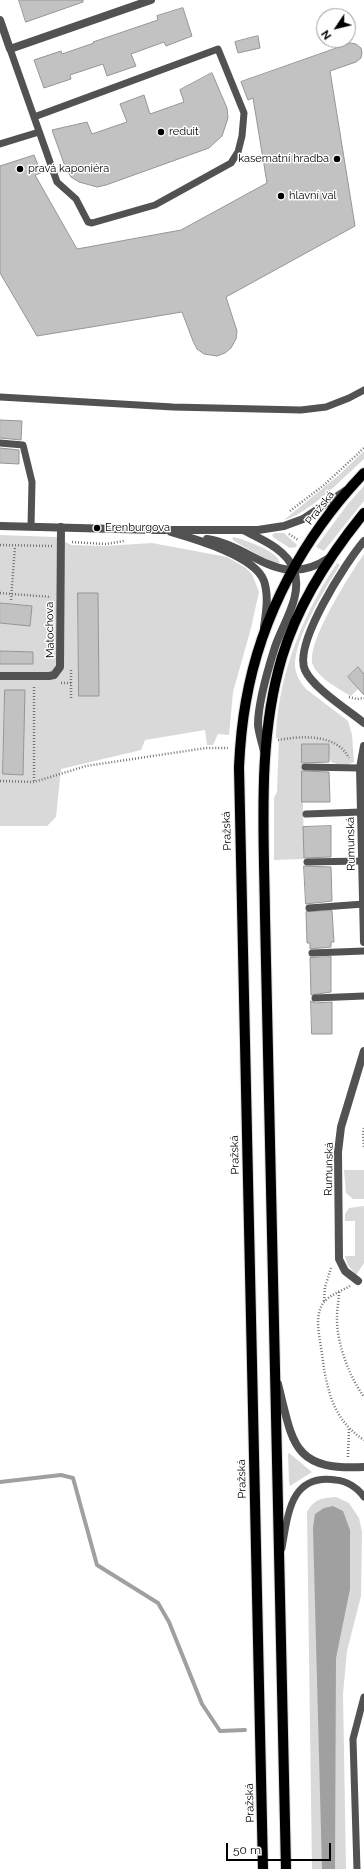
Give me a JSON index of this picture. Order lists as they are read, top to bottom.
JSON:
{
  "streets": {
    "main road": ["Pražská"],
    "street": ["Matochova", "Rumunská"]
  },
  "places": [
    "reduit",
    "kasematní hradba",
    "pravá kaponiéra",
    "hlavní val",
    "Erenburgova"
  ],
  "scale_bar": "50 m",
  "north": "bottom left"
}
